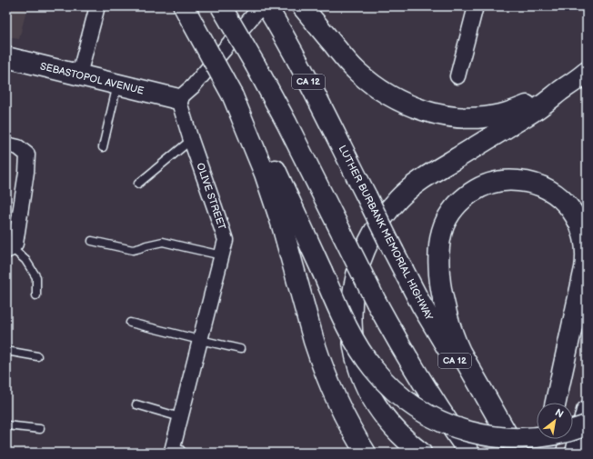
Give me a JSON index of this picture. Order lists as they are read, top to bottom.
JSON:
{
  "streets": {
    "main road": ["SEBASTOPOL AVENUE", "CA 12", "LUTHER BURBANK MEMORIAL HIGHWAY"],
    "street": ["OLIVE STREET"]
  },
  "crossings": [
    ["SEBASTOPOL AVENUE", "OLIVE STREET"]
  ],
  "north": "top right"
}
